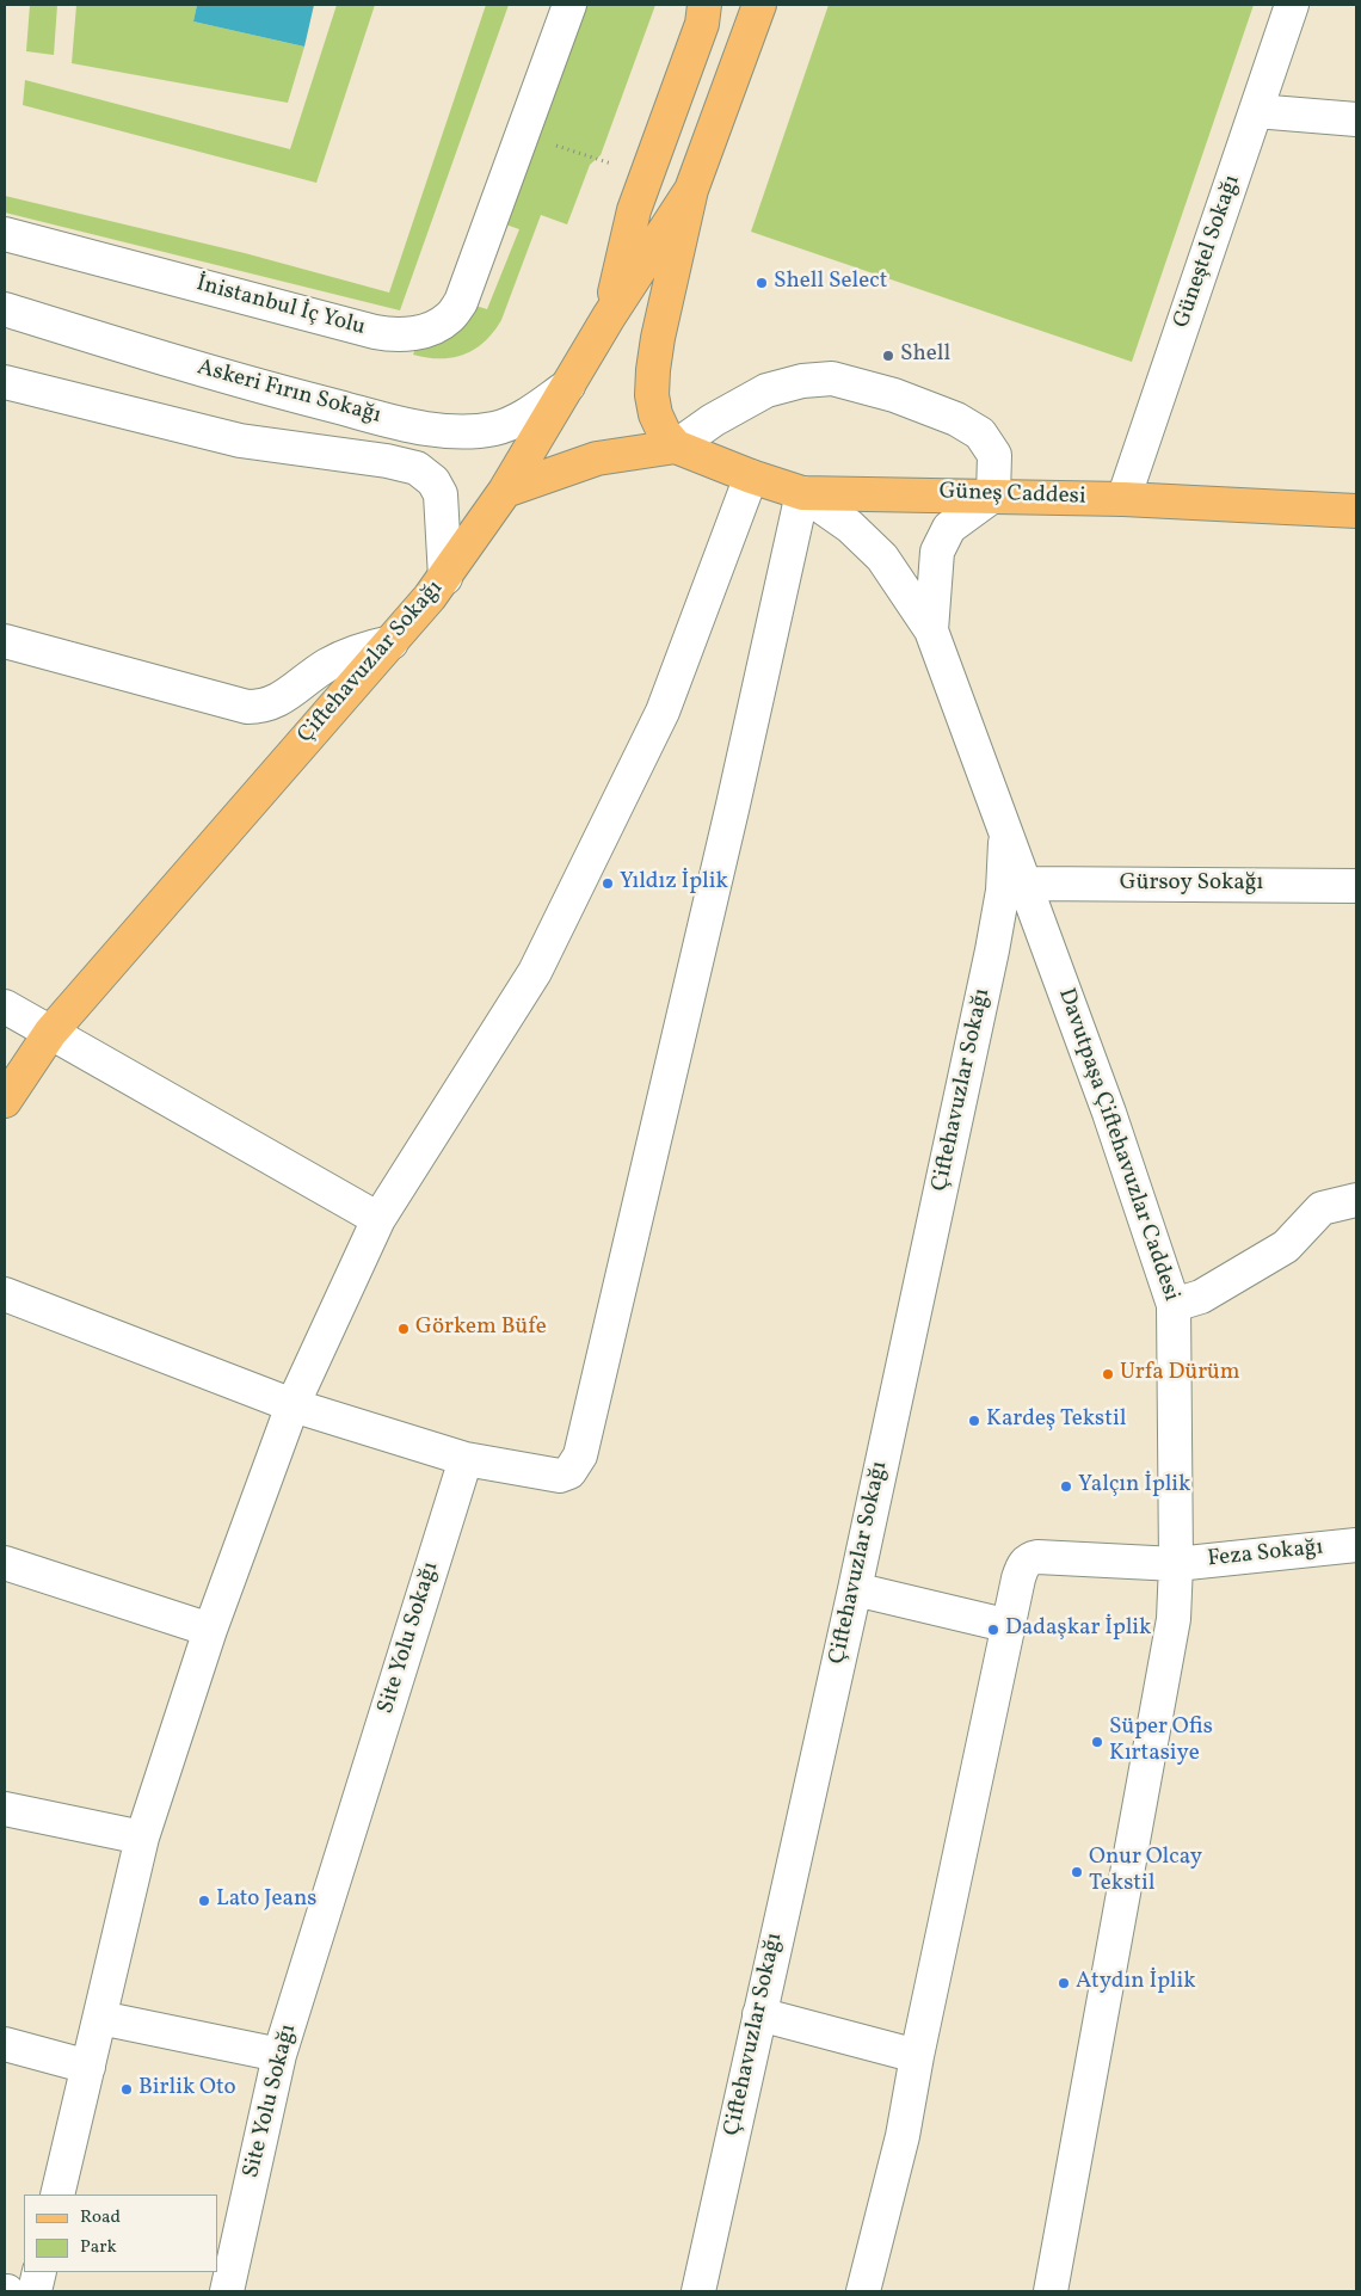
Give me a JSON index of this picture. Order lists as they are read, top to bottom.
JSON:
{
  "streets": {
    "main road": ["Güneş Caddesi", "Çiftehavuzlar Sokağı"],
    "street": [
      "Güneştel Sokağı",
      "İnistanbul İç Yolu",
      "Askeri Fırın Sokağı",
      "Gürsoy Sokağı",
      "Davutpaşa Çiftehavuzlar Caddesi",
      "Feza Sokağı",
      "Site Yolu Sokağı"
    ]
  },
  "crossings": [
    ["Güneştel Sokağı", "Güneş Caddesi"],
    ["Askeri Fırın Sokağı", "Çiftehavuzlar Sokağı"],
    ["Güneş Caddesi", "Davutpaşa Çiftehavuzlar Caddesi"],
    ["Çiftehavuzlar Sokağı", "Davutpaşa Çiftehavuzlar Caddesi"],
    ["Gürsoy Sokağı", "Davutpaşa Çiftehavuzlar Caddesi"],
    ["Davutpaşa Çiftehavuzlar Caddesi", "Feza Sokağı"]
  ],
  "places": [
    "Shell Select",
    "Shell",
    "Yıldız İplik",
    "Görkem Büfe",
    "Urfa Dürüm",
    "Kardeş Tekstil",
    "Yalçın İplik",
    "Dadaşkar İplik",
    "Süper Ofis Kırtasiye",
    "Onur Olcay Tekstil",
    "Lato Jeans",
    "Atydın İplik",
    "Birlik Oto"
  ],
  "legend": ["Road", "Park"]
}
